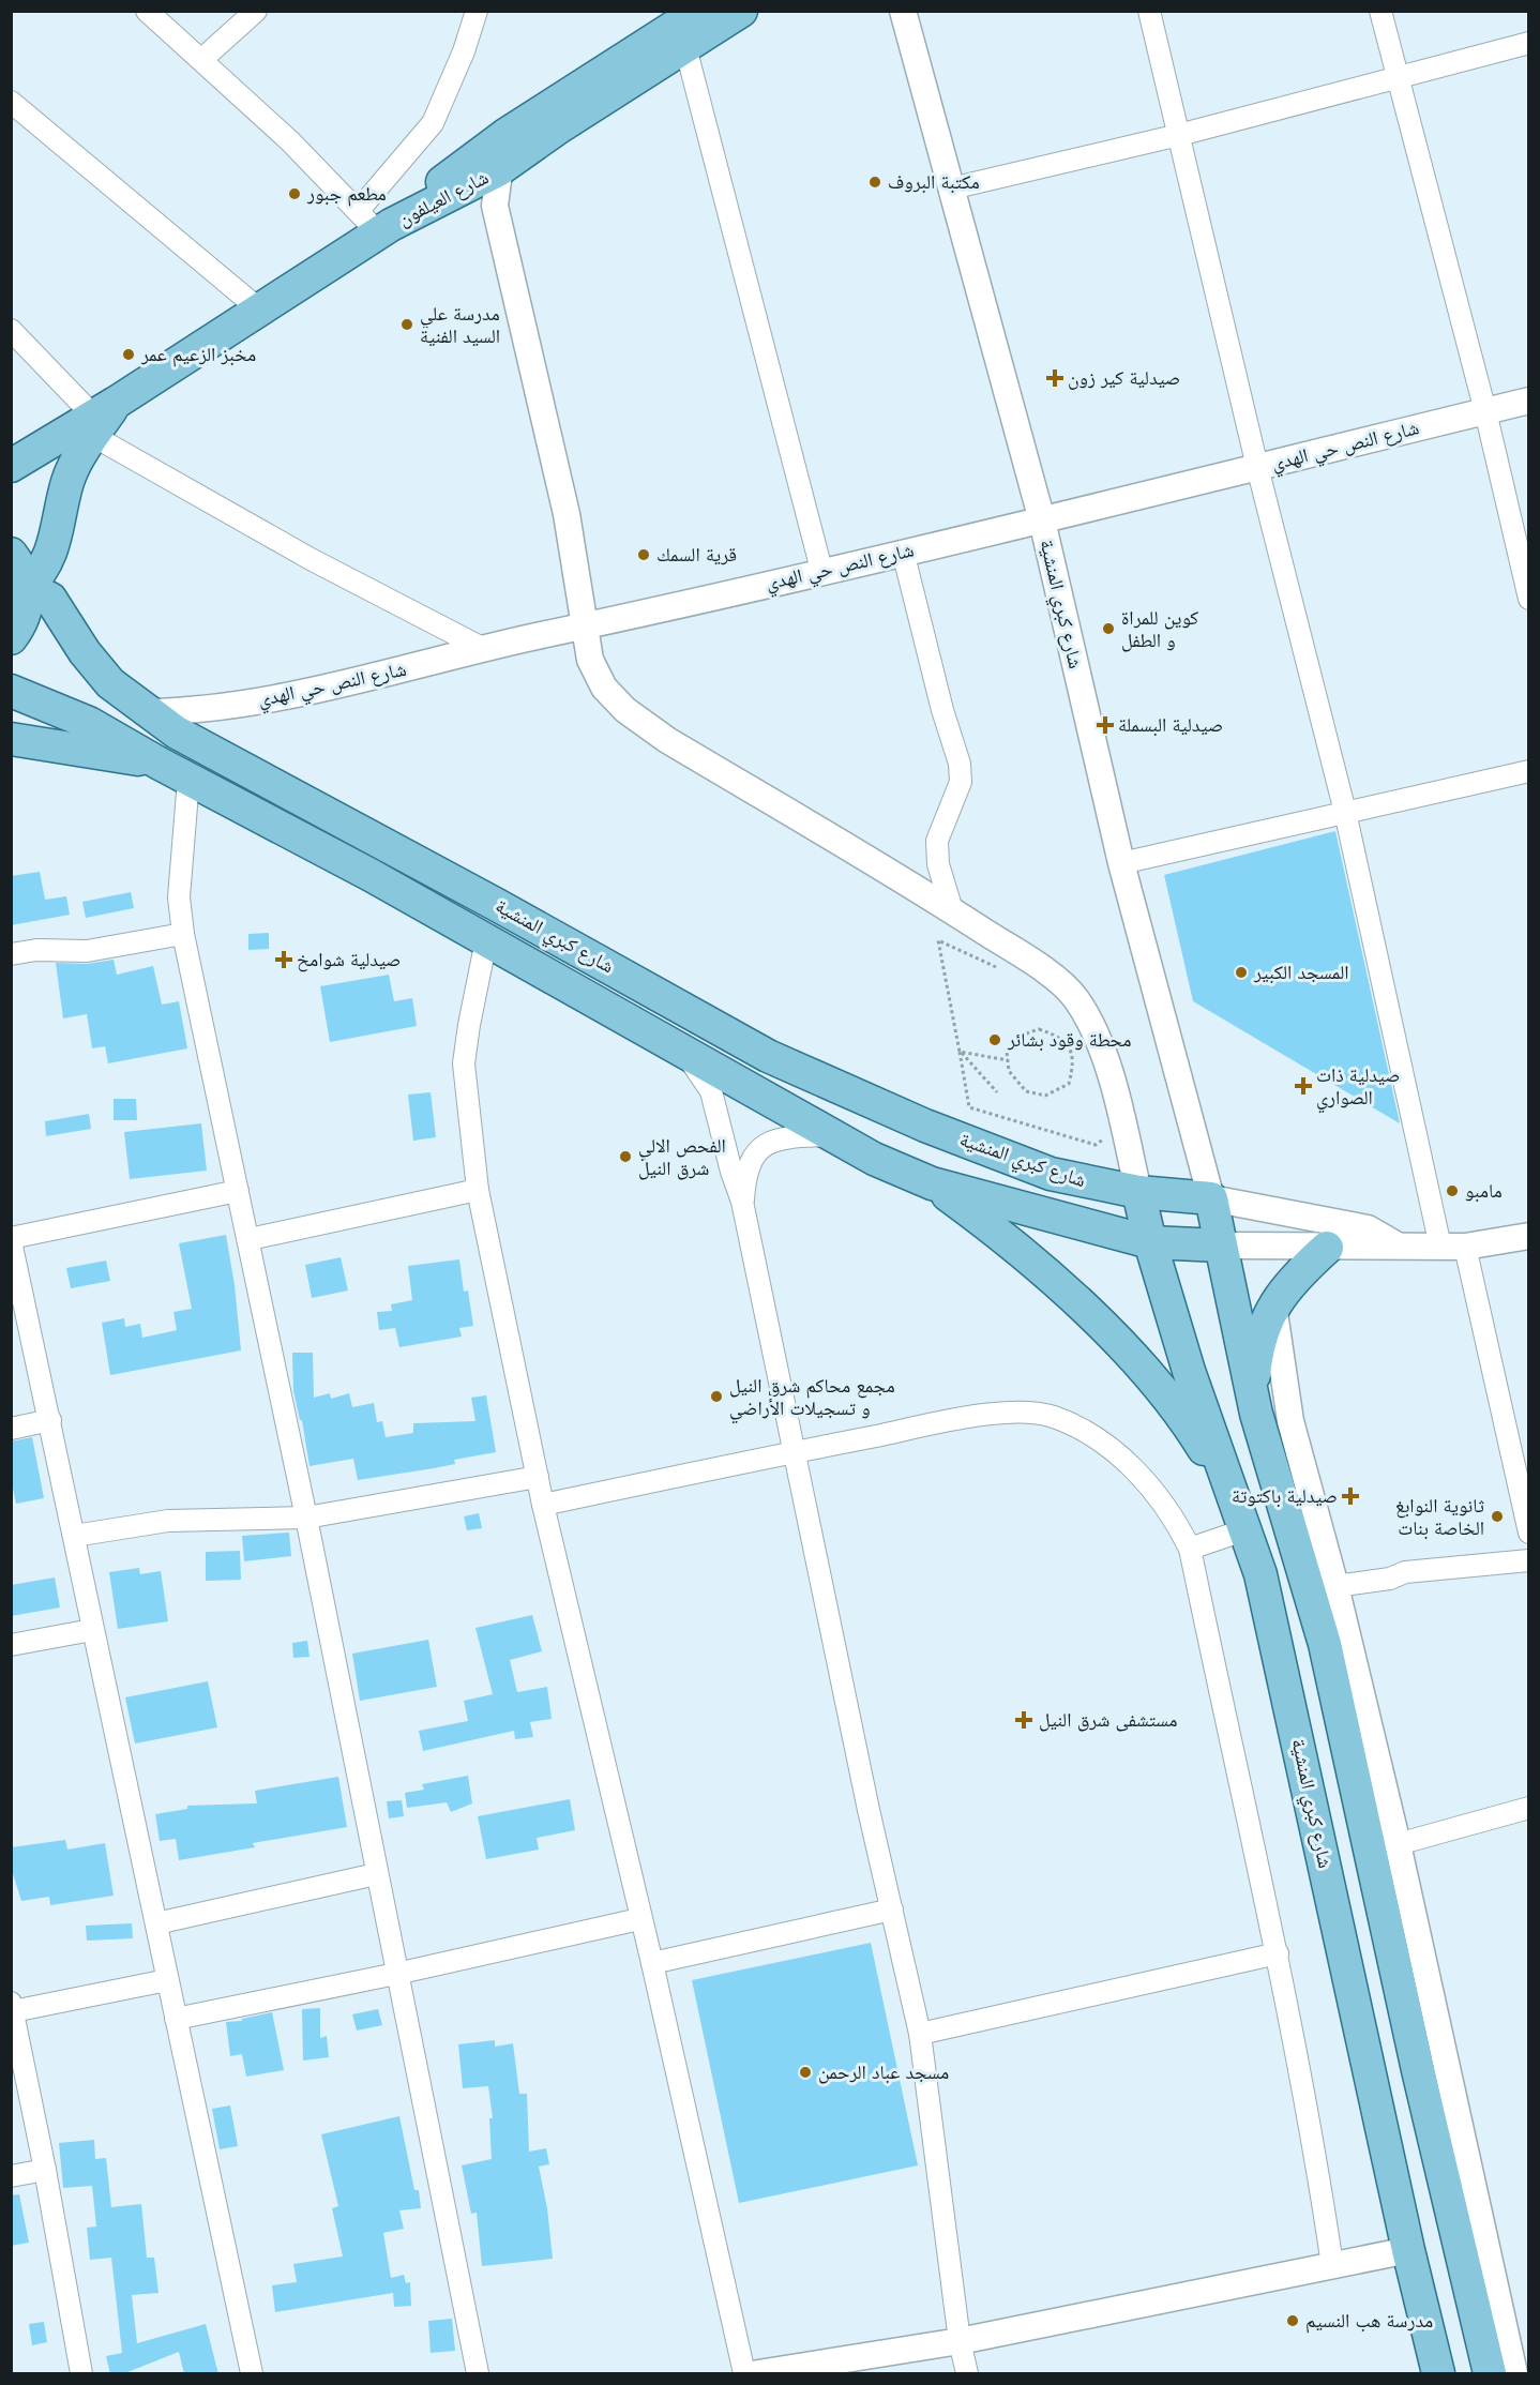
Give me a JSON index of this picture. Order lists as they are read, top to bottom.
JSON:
{
  "streets": {
    "main road": ["شارع العيلفون", "شارع كبري المنشية"],
    "street": ["شارع النص حي الهدي"]
  },
  "crossings": [
    ["شارع النص حي الهدي", "شارع كبري المنشية"]
  ],
  "places": {
    "other": [
      "مكتبة البروف",
      "مطعم جبور",
      "مدرسة علي السيد الفنية",
      "مخبز الزعيم عمر",
      "قرية السمك",
      "كوين للمراة و الطفل",
      "المسجد الكبير",
      "محطة وقود بشائر",
      "الفحص الالي شرق النيل",
      "مامبو",
      "مجمع محاكم شرق النيل و تسجيلات الأراضي",
      "ثانوية النوابغ الخاصة بنات",
      "مسجد عباد الرحمن",
      "مدرسة هب النسيم"
    ],
    "health": [
      "صيدلية كير زون",
      "صيدلية البسملة",
      "صيدلية شوامخ",
      "صيدلية ذات الصواري",
      "صيدلية باكتوتة",
      "مستشفى شرق النيل"
    ]
  }
}
